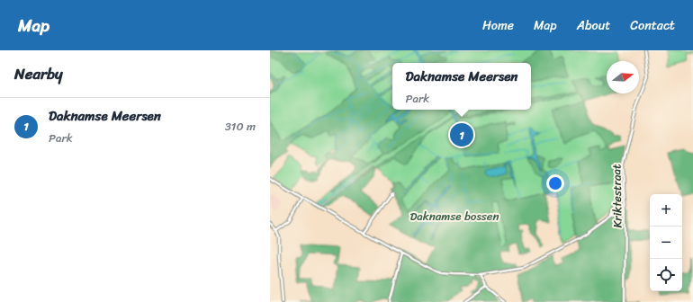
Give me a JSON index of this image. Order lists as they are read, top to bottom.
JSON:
{
  "streets": {
    "street": ["Kriktestraat"]
  },
  "parks": ["Daknamse bossen"],
  "north": "right",
  "page": {
    "header": "Map",
    "nav": [
      "Home",
      "Map",
      "About",
      "Contact"
    ],
    "heading": "Nearby",
    "popup": ["Daknamse Meersen", "Park"],
    "list": [
      {
        "mark": "1",
        "name": "Daknamse Meersen",
        "note": "Park",
        "value": "310 m"
      }
    ],
    "pins": "1",
    "map_buttons": ["+", "−"]
  }
}
